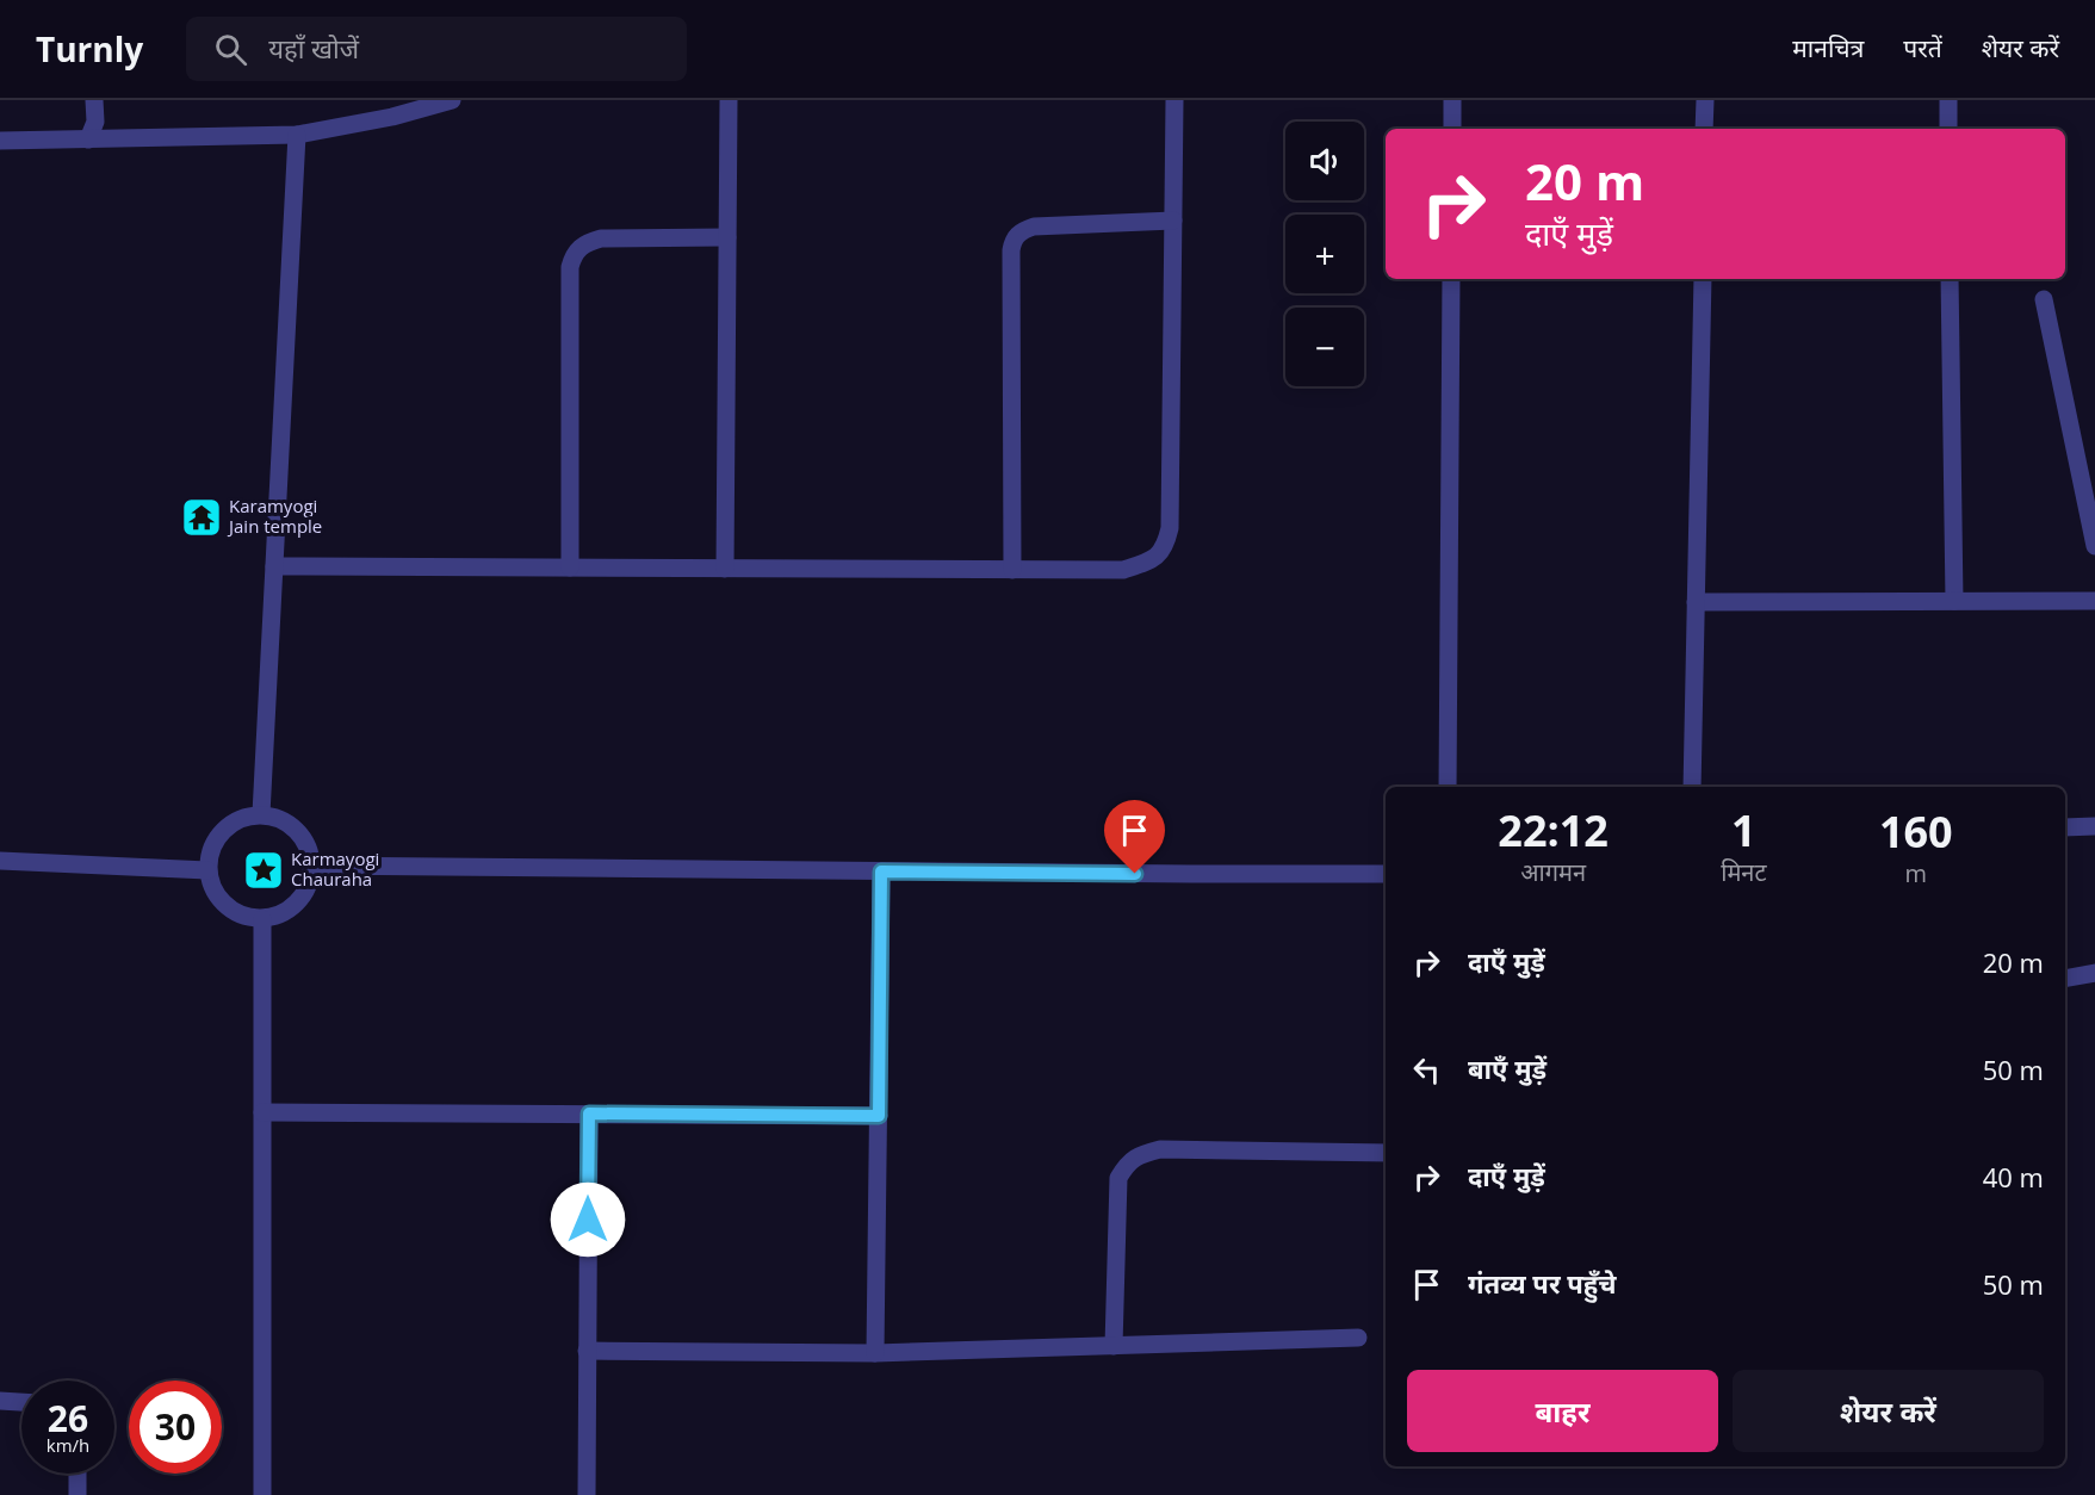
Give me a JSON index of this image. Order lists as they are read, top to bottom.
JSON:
{
  "places": {
    "temple": ["Karamyogi Jain temple"],
    "place": ["Karmayogi Chauraha"]
  },
  "page": {
    "header": "Turnly",
    "search": "यहाँ खोजें",
    "nav": ["मानचित्र", "परतें", "शेयर करें"],
    "map_buttons": ["+", "−"],
    "turn": ["20 m", "दाएँ मुड़ें"],
    "eta": [
      "22:12",
      "आगमन",
      "1",
      "मिनट",
      "160",
      "m"
    ],
    "list": [
      {
        "name": "दाएँ मुड़ें",
        "value": "20 m"
      },
      {
        "name": "बाएँ मुड़ें",
        "value": "50 m"
      },
      {
        "name": "दाएँ मुड़ें",
        "value": "40 m"
      },
      {
        "name": "गंतव्य पर पहुँचे",
        "value": "50 m"
      }
    ],
    "buttons": ["बाहर", "शेयर करें"],
    "speed": "26 km/h",
    "limit": "30"
  }
}
